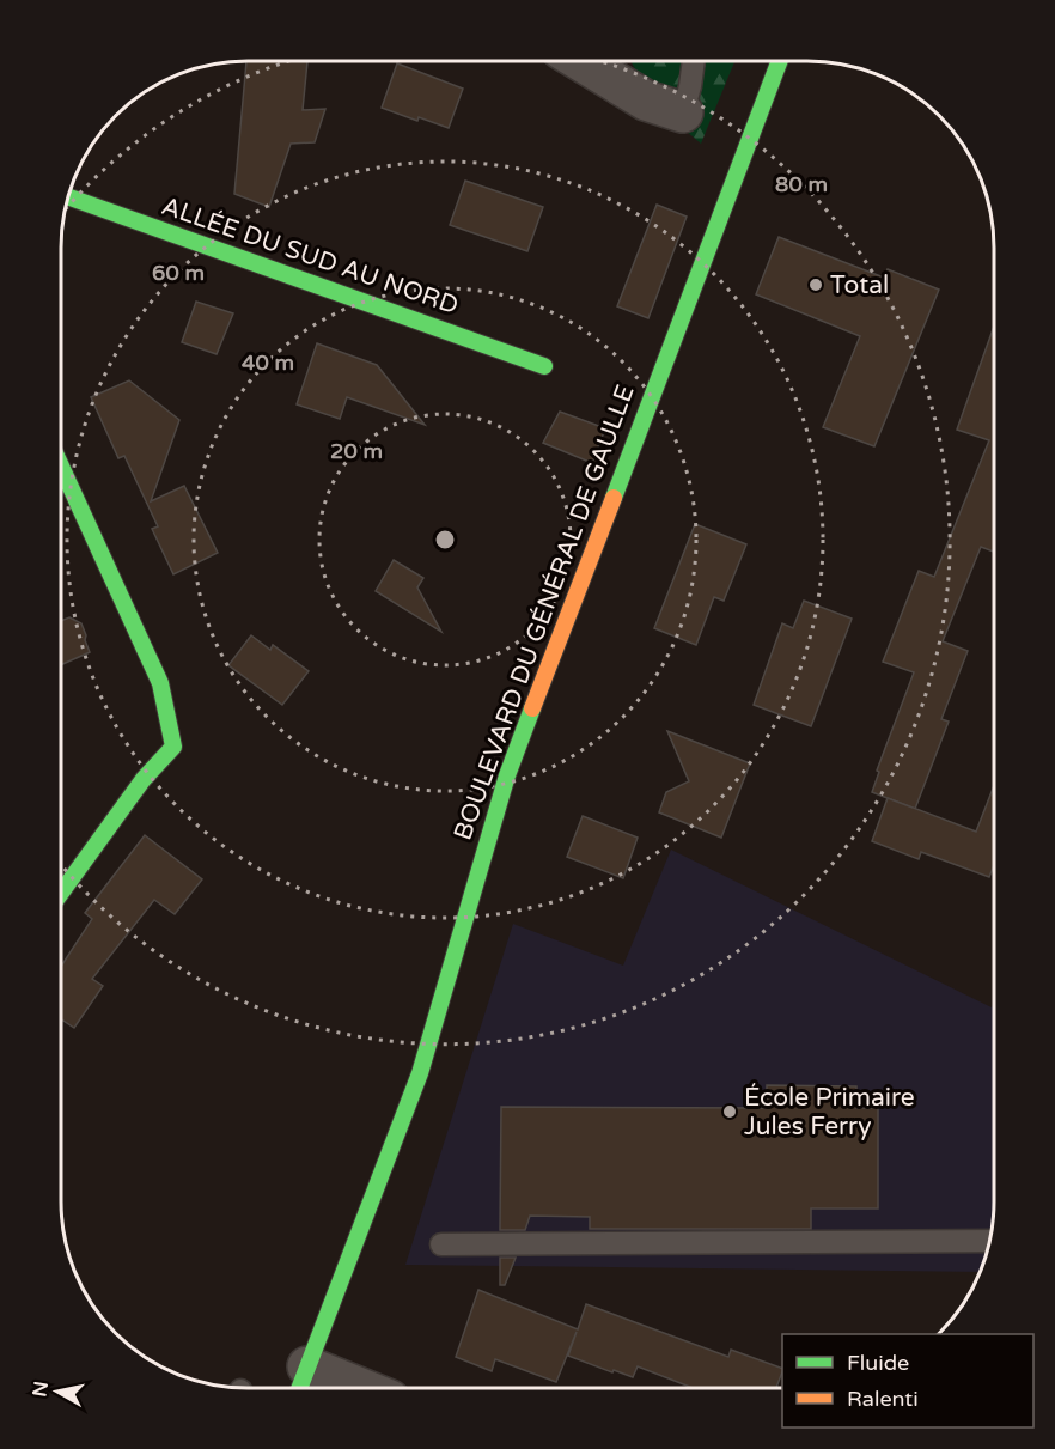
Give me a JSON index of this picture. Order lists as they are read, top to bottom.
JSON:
{
  "streets": {
    "main road": ["ALLÉE DU SUD AU NORD", "BOULEVARD DU GÉNÉRAL DE GAULLE"]
  },
  "places": ["Total", "École Primaire Jules Ferry"],
  "legend": ["Fluide", "Ralenti"],
  "north": "left",
  "rings": [
    "80 m",
    "60 m",
    "40 m",
    "20 m"
  ]
}
